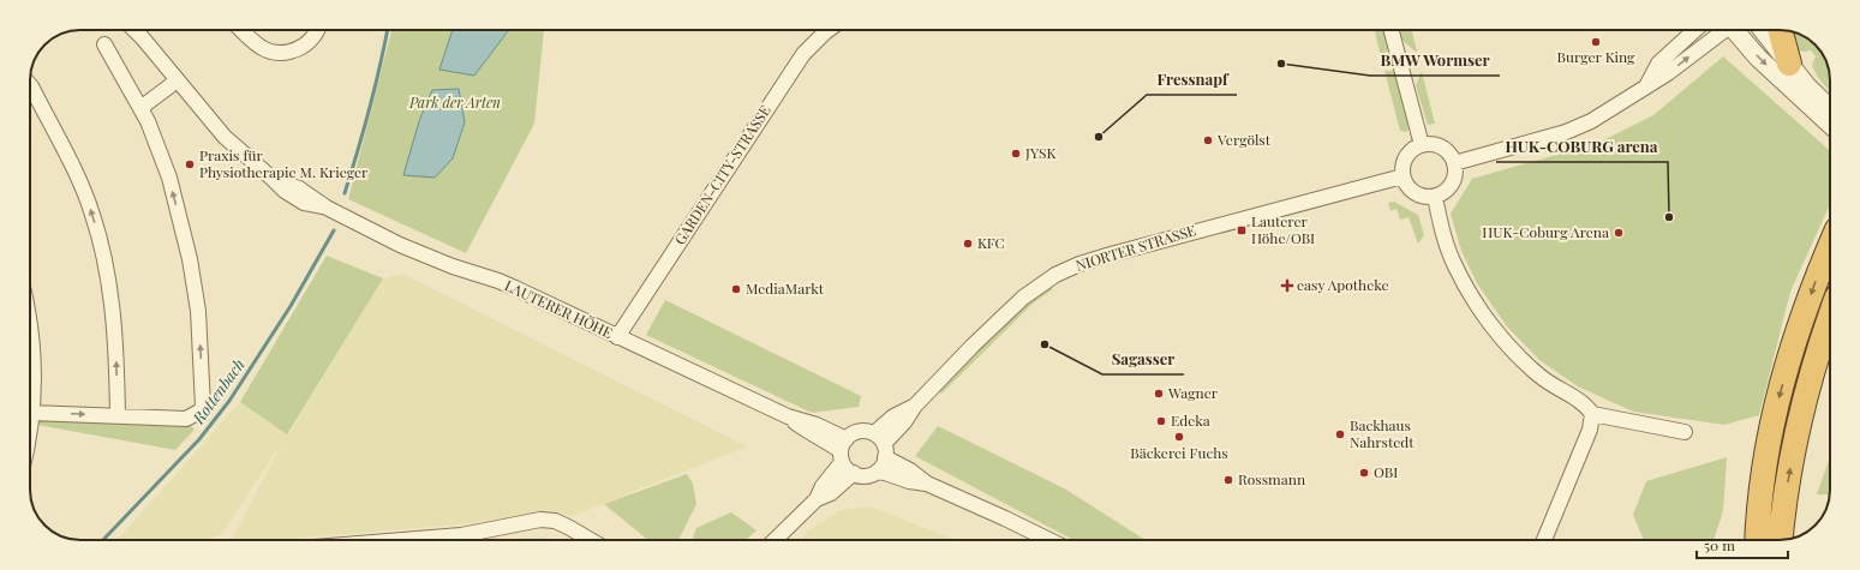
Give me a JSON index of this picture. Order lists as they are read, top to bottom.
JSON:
{
  "streets": {
    "street": ["GARDEN-CITY-STRASSE", "NIORTER STRASSE", "LAUTERER HÖHE"]
  },
  "crossings": [
    ["GARDEN-CITY-STRASSE", "LAUTERER HÖHE"],
    ["NIORTER STRASSE", "LAUTERER HÖHE"]
  ],
  "water": ["Rottenbach"],
  "parks": ["Park der Arten"],
  "places": {
    "other": [
      "Burger King",
      "BMW Wormser",
      "Fressnapf",
      "Vergölst",
      "JYSK",
      "Praxis für Physiotherapie M. Krieger",
      "HUK-COBURG arena",
      "HUK-Coburg Arena",
      "KFC",
      "MediaMarkt",
      "Sagasser",
      "Wagner",
      "Edeka",
      "Backhaus Nahrstedt",
      "Bäckerei Fuchs",
      "OBI",
      "Rossmann"
    ],
    "transit": ["Lauterer Höhe/OBI"],
    "health": ["easy Apotheke"]
  },
  "scale_bar": "50 m"
}
